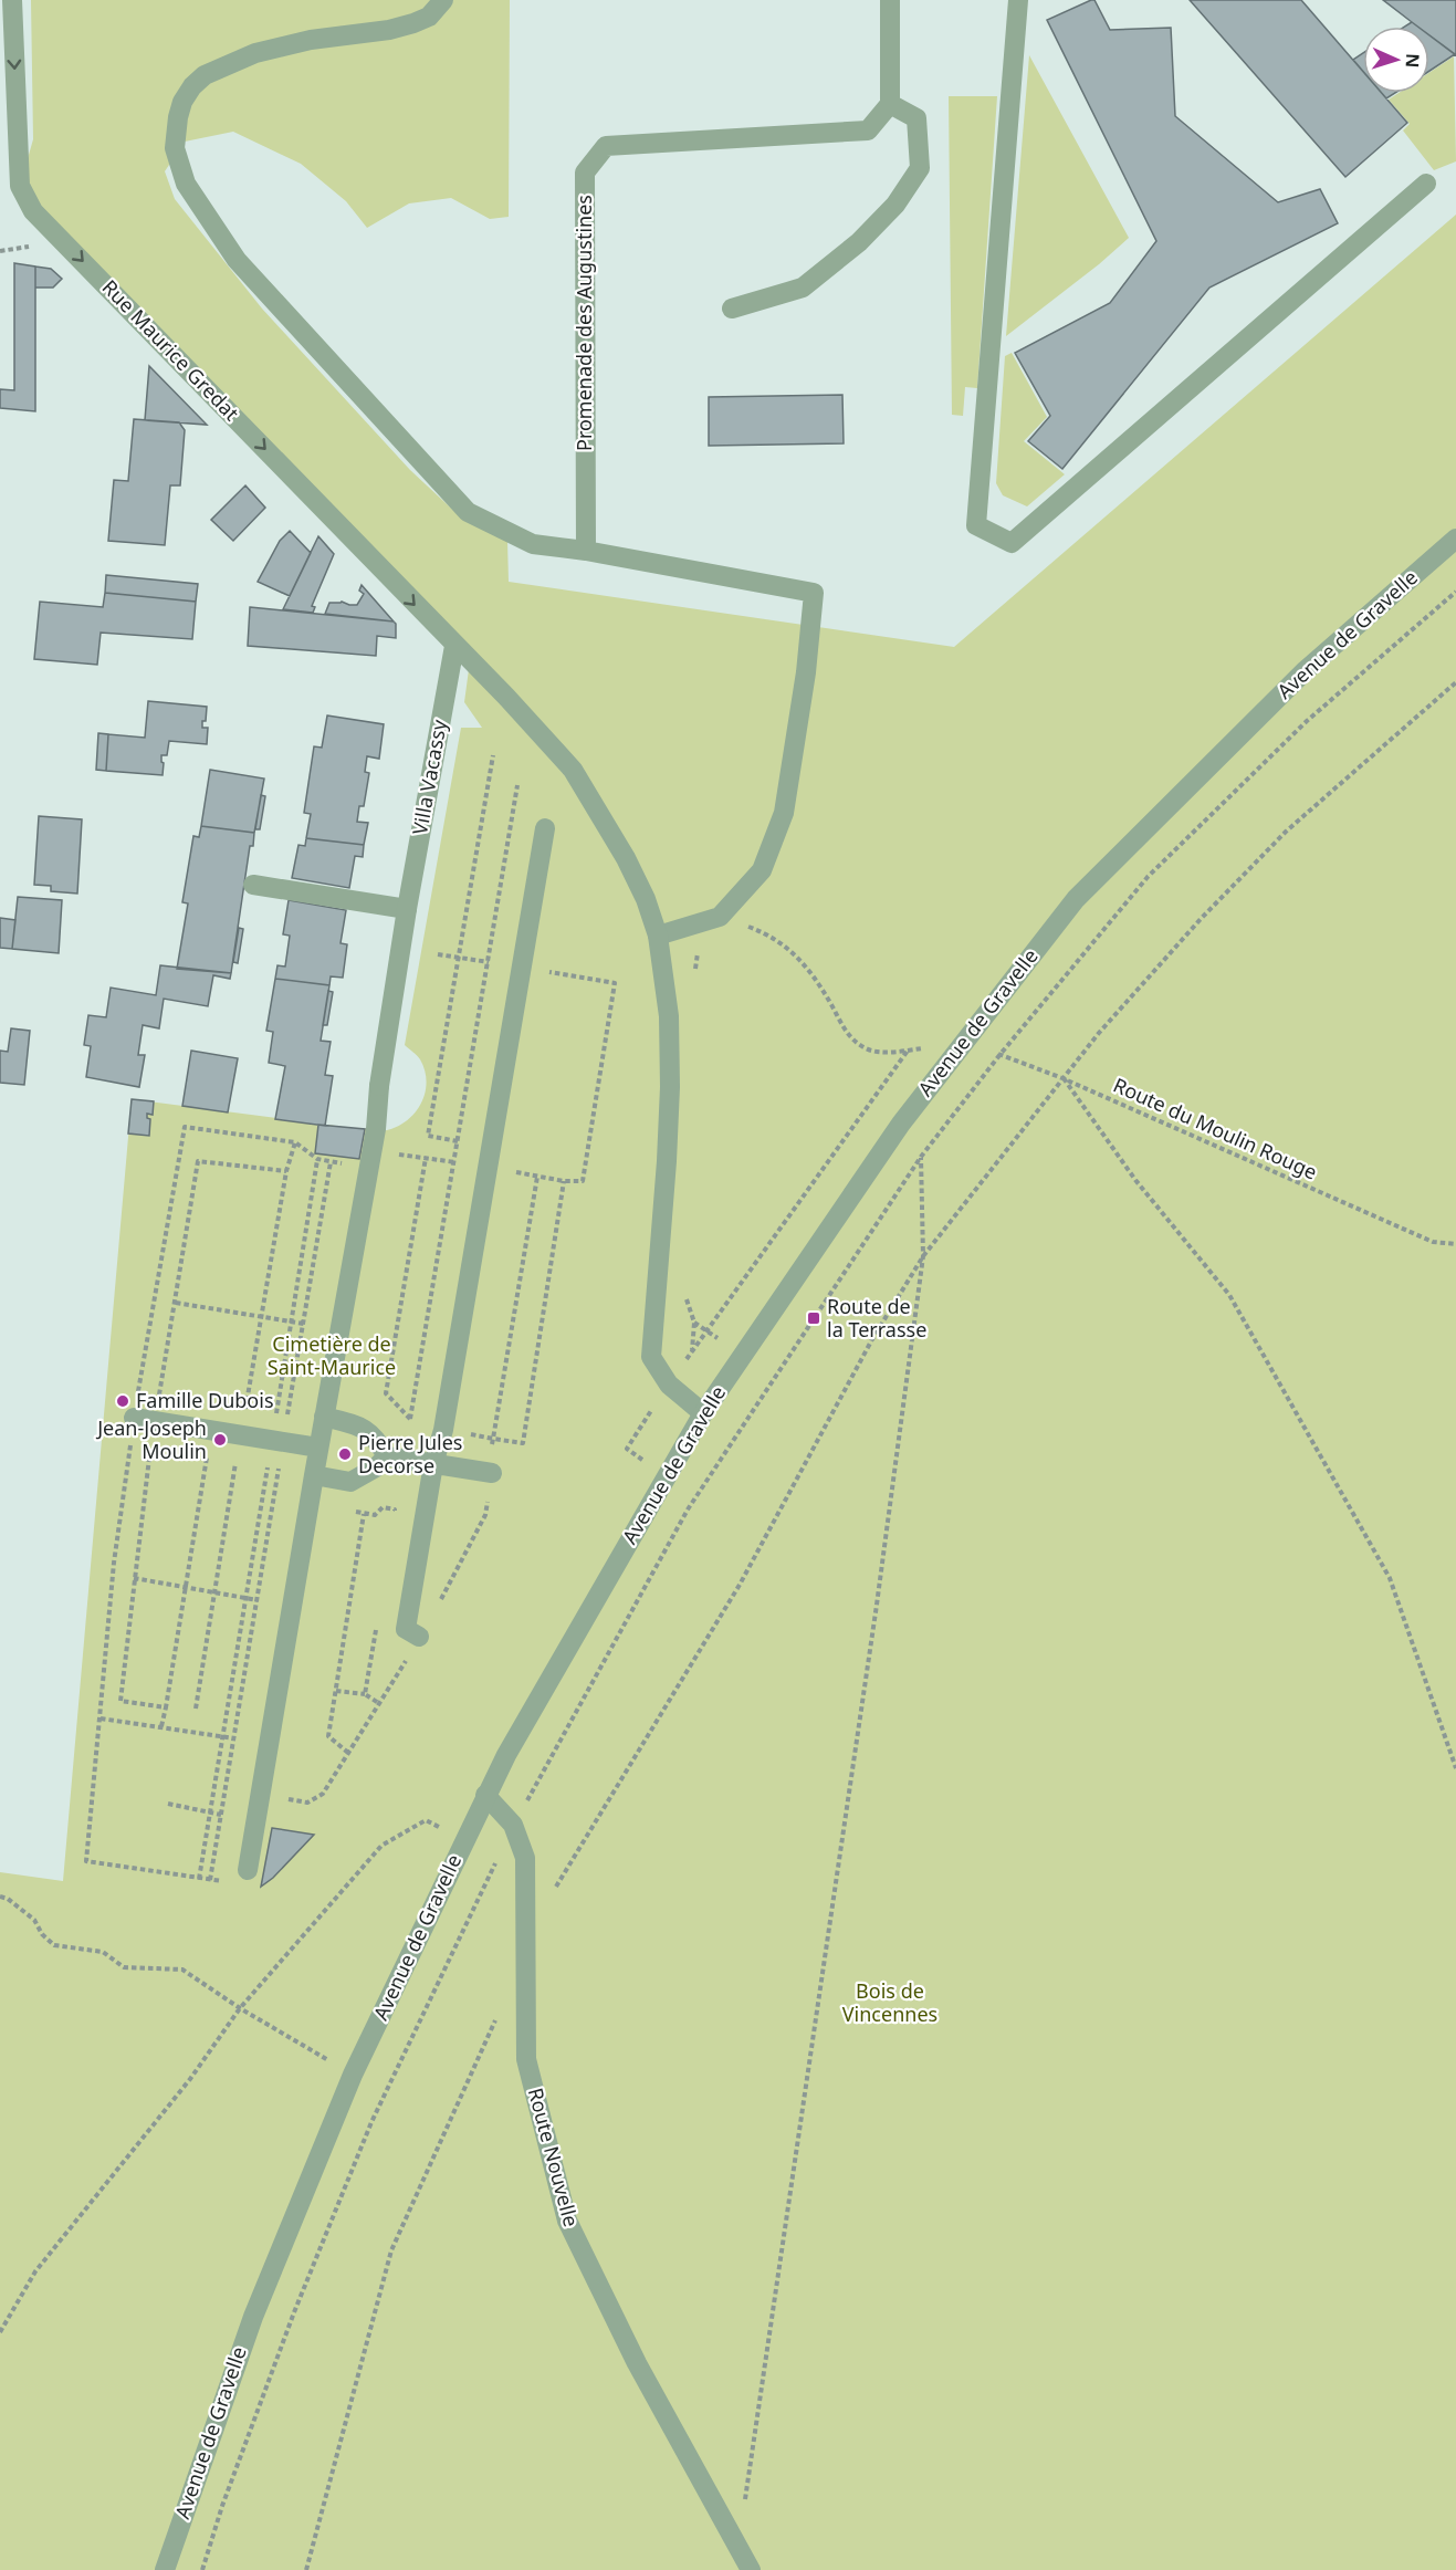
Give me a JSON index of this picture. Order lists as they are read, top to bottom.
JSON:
{
  "streets": {
    "street": [
      "Promenade des Augustines",
      "Rue Maurice Gredat",
      "Avenue de Gravelle",
      "Villa Vacassy",
      "Route Nouvelle"
    ],
    "path": ["Route du Moulin Rouge"]
  },
  "crossings": [
    ["Rue Maurice Gredat", "Villa Vacassy"],
    ["Avenue de Gravelle", "Route du Moulin Rouge"],
    ["Avenue de Gravelle", "Route Nouvelle"]
  ],
  "one_way": ["Rue Maurice Gredat"],
  "parks": ["Cimetière de Saint-Maurice", "Bois de Vincennes"],
  "places": {
    "transit": ["Route de la Terrasse"],
    "other": ["Famille Dubois", "Jean-Joseph Moulin", "Pierre Jules Decorse"]
  },
  "north": "right"
}
